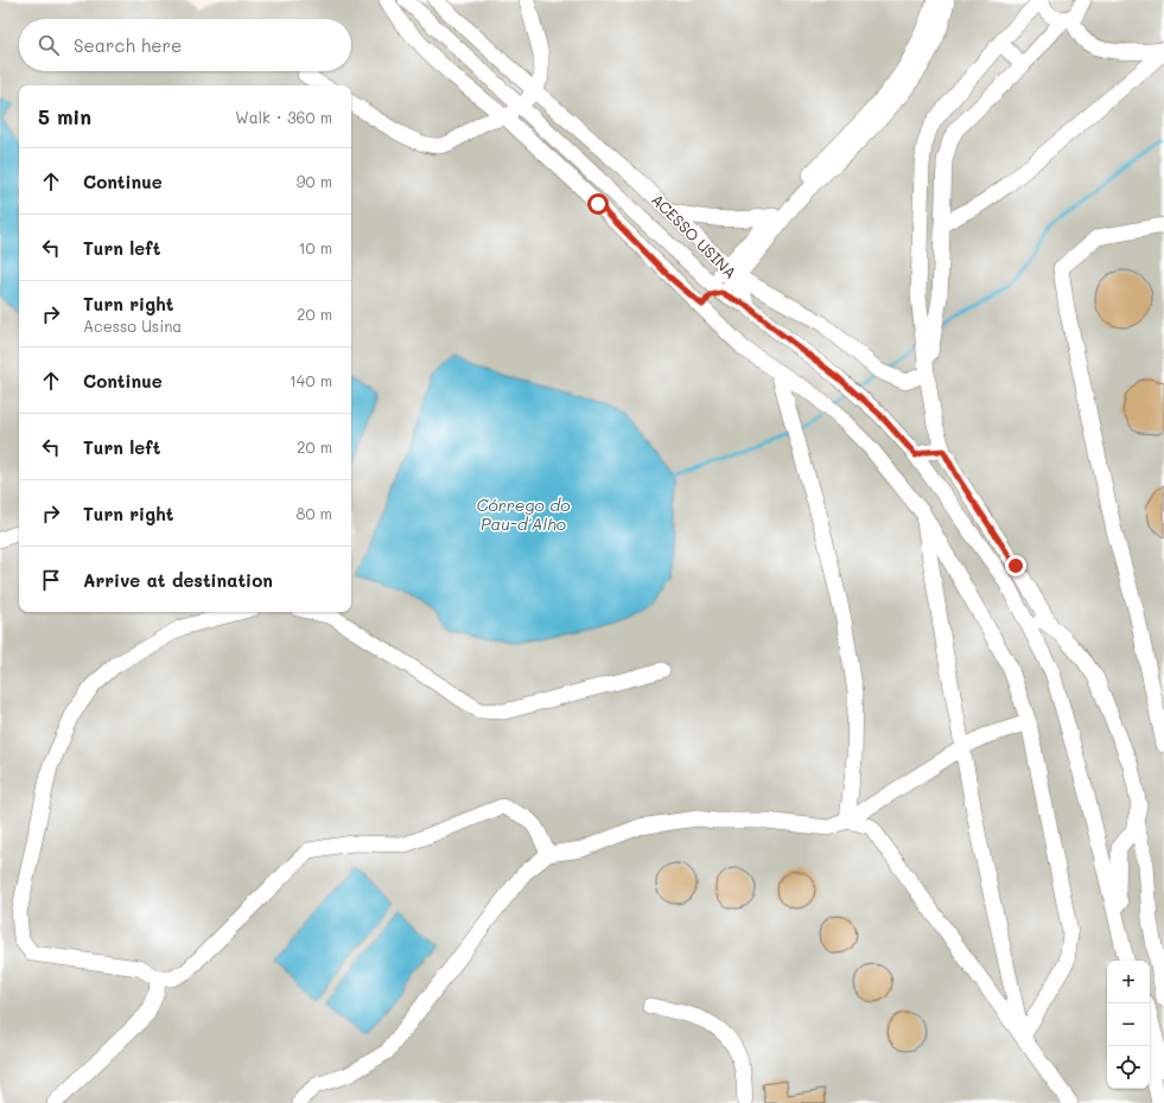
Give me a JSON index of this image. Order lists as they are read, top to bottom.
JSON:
{
  "streets": {
    "street": ["ACESSO USINA"]
  },
  "water": ["Córrego do Pau-d'Alho"],
  "page": {
    "search": "Search here",
    "heading": ["5 min", "Walk · 360 m"],
    "list": [
      ["Continue", "90 m"],
      ["Turn left", "10 m"],
      ["Turn right", "Acesso Usina", "20 m"],
      ["Continue", "140 m"],
      ["Turn left", "20 m"],
      ["Turn right", "80 m"],
      "Arrive at destination"
    ],
    "map_buttons": ["+", "−"]
  }
}
